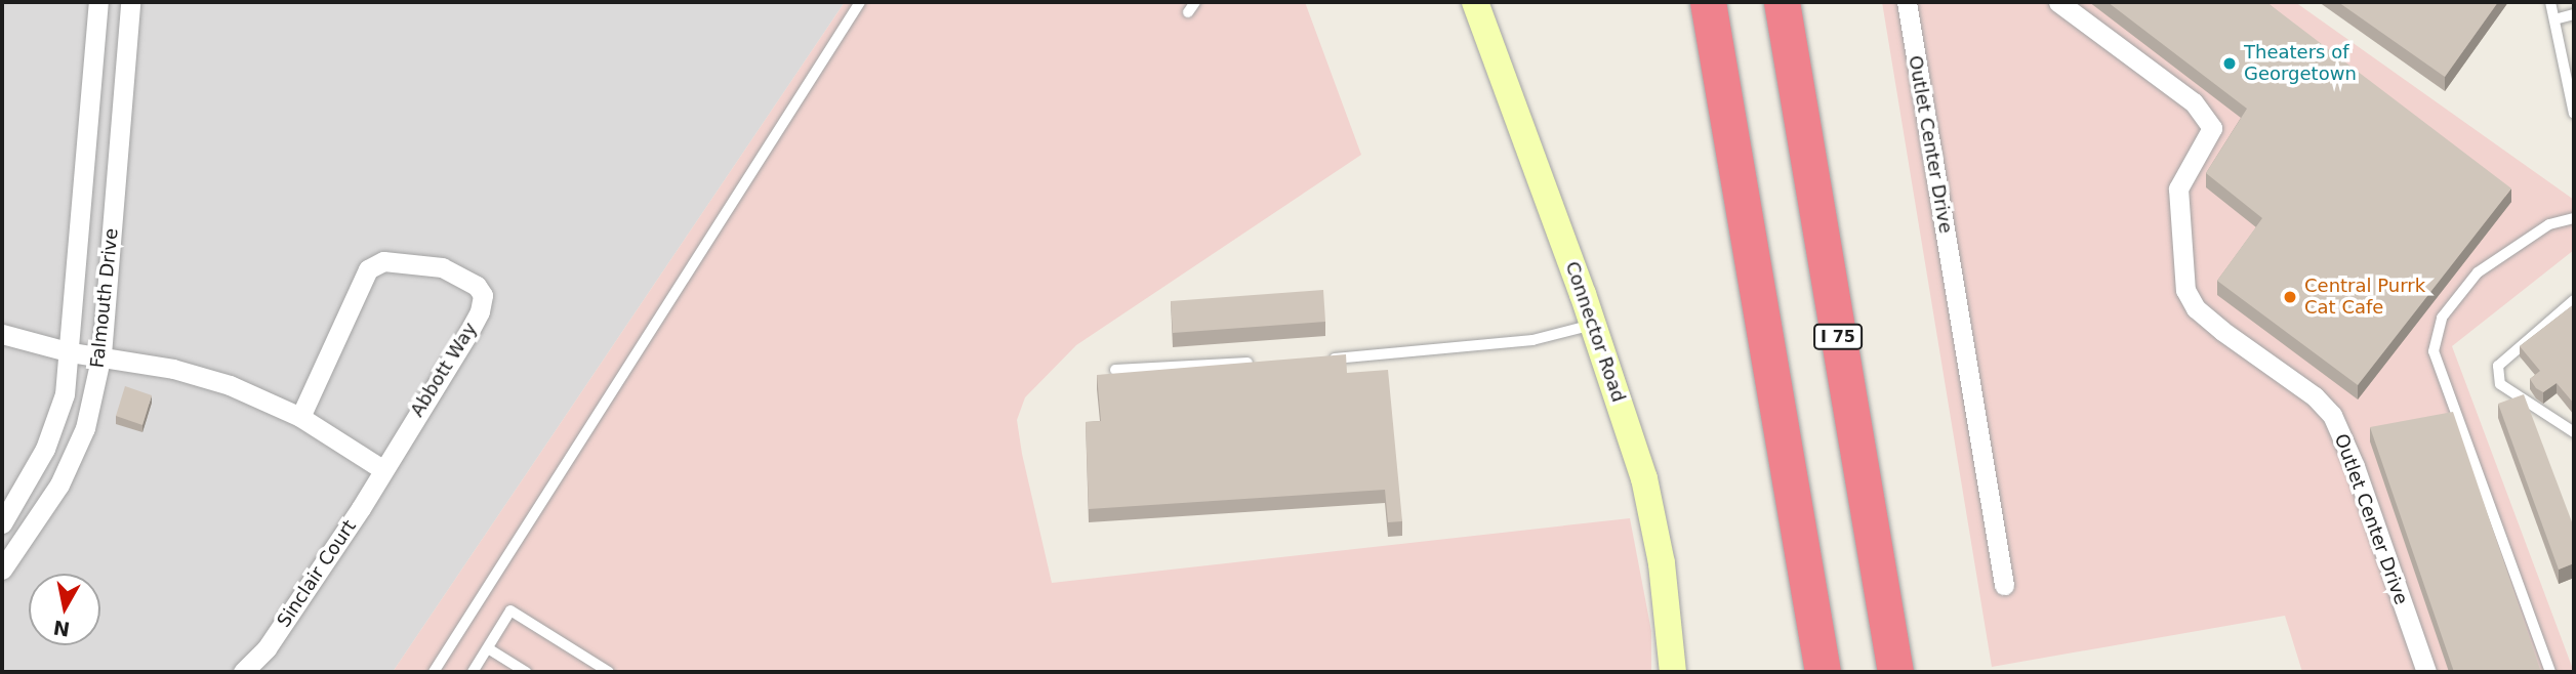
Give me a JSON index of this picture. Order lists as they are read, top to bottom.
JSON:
{
  "streets": {
    "highway": ["I 75"],
    "main road": ["Connector Road"],
    "street": [
      "Outlet Center Drive",
      "Falmouth Drive",
      "Abbott Way",
      "Sinclair Court"
    ]
  },
  "crossings": [
    ["Abbott Way", "Sinclair Court"]
  ],
  "places": ["Theaters of Georgetown", "Central Purrk Cat Cafe"],
  "north": "bottom"
}
